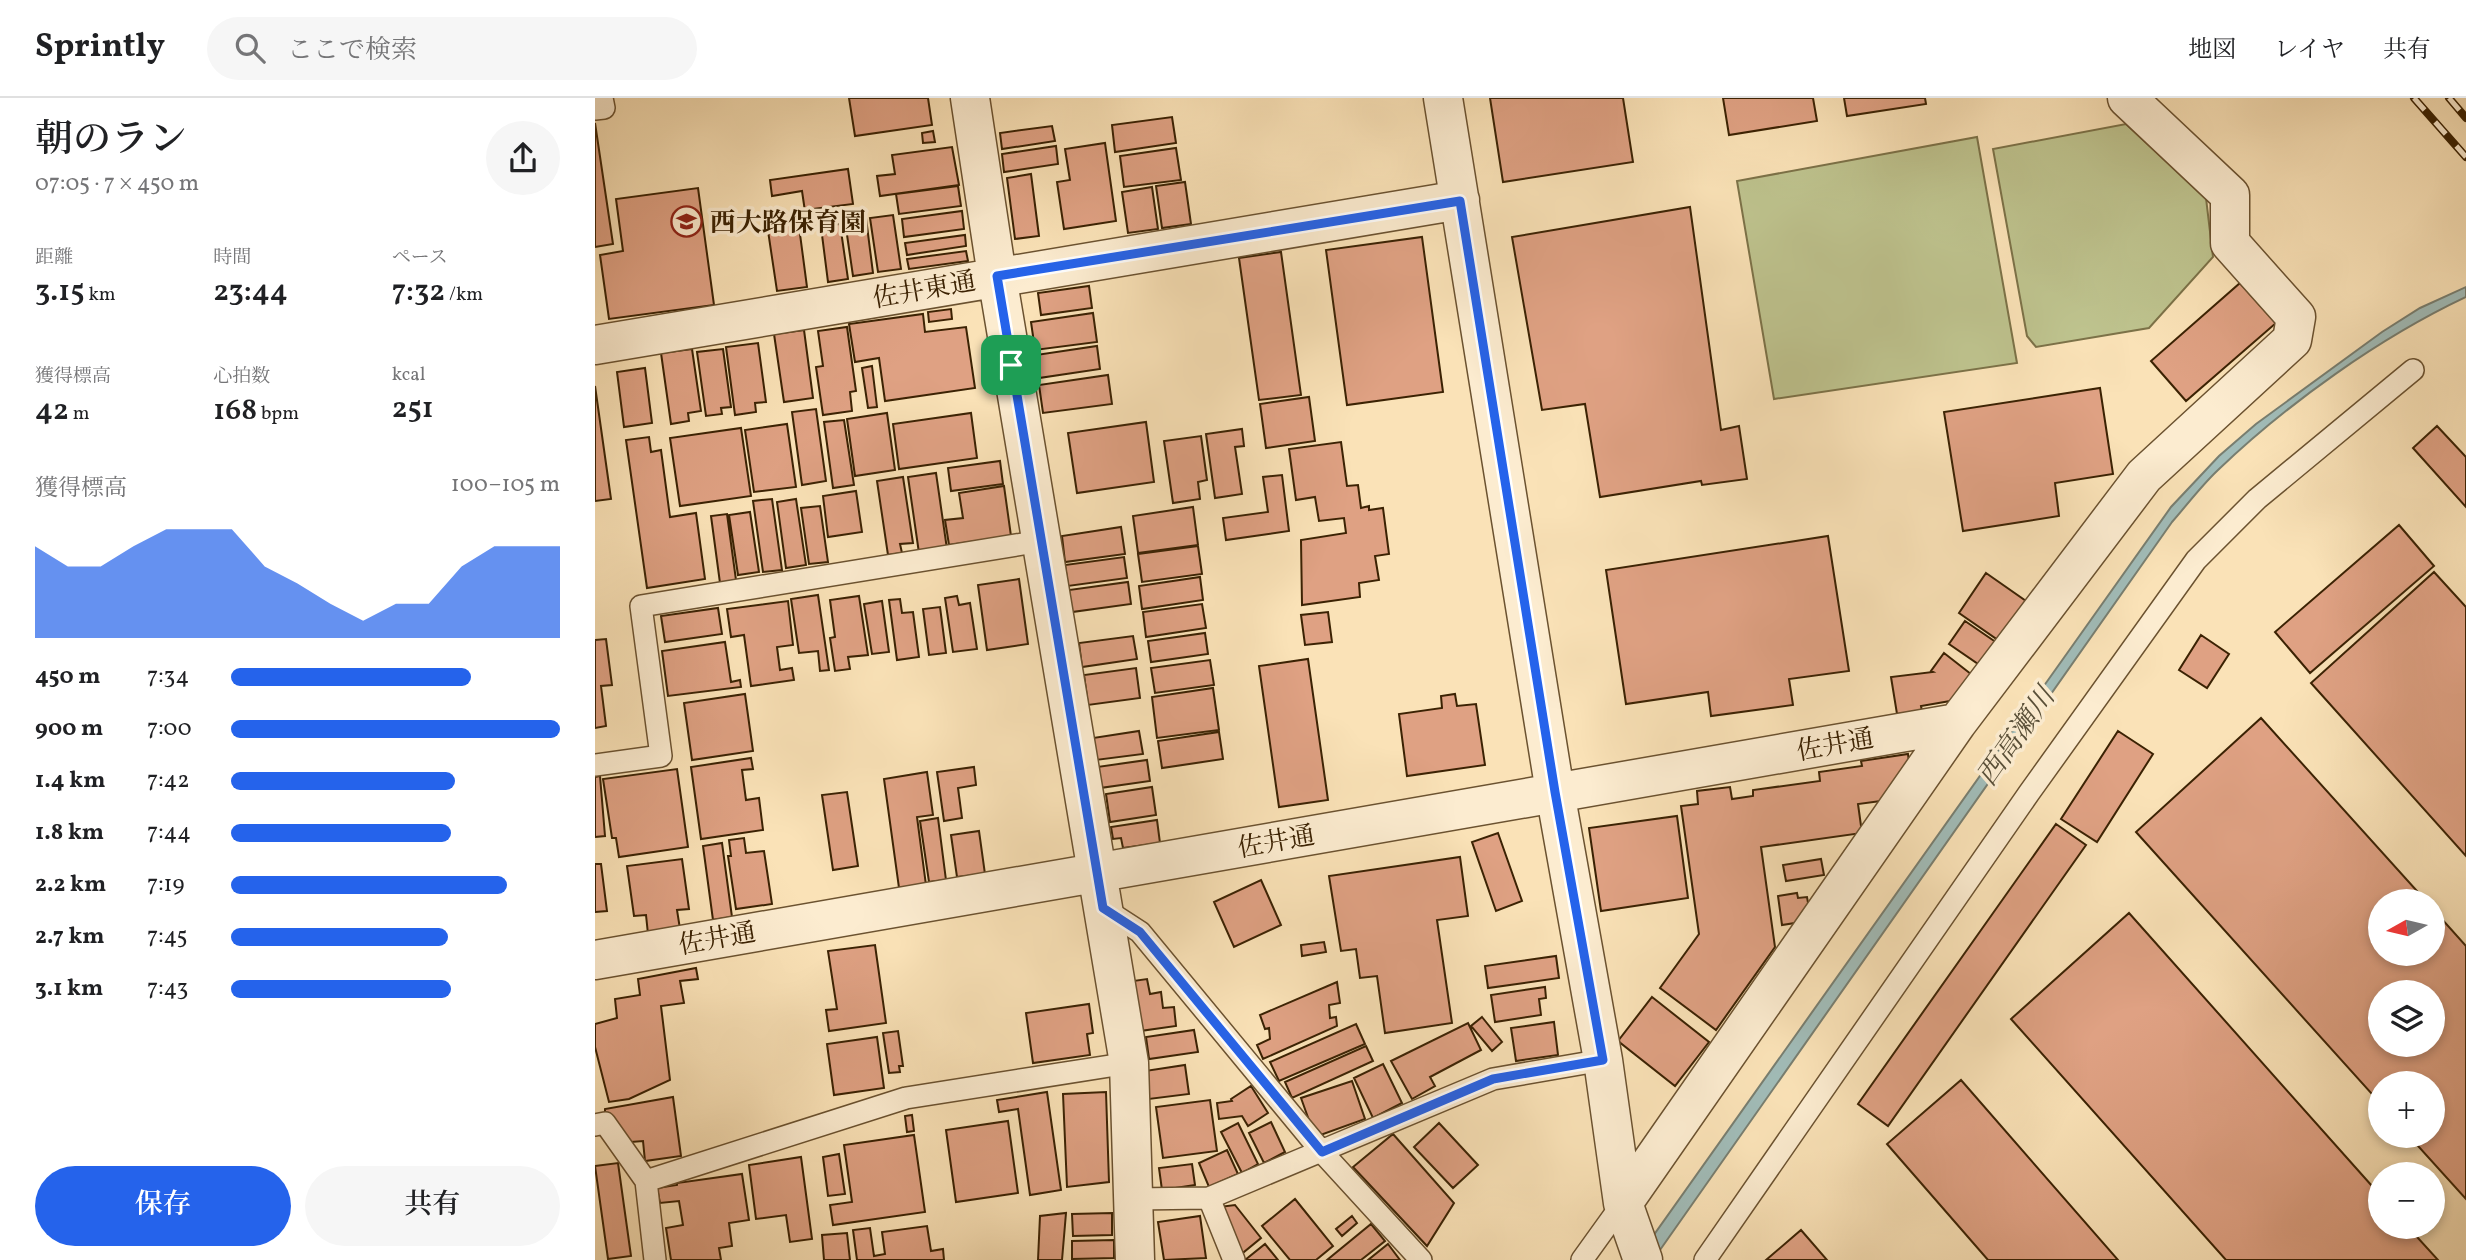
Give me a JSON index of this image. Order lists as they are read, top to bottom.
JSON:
{
  "streets": {
    "street": ["佐井東通", "佐井通"]
  },
  "water": ["西高瀬川"],
  "places": {
    "school or university": ["西大路保育園"]
  },
  "north": "left",
  "page": {
    "header": "Sprintly",
    "search": "ここで検索",
    "nav": ["地図", "レイヤ", "共有"],
    "heading": ["朝のラン", "07:05 · 7 × 450 m"],
    "stats": [
      ["距離", "3.15 km"],
      ["時間", "23:44"],
      ["ペース", "7:32 /km"],
      ["獲得標高", "42 m"],
      ["心拍数", "168 bpm"],
      ["kcal", "251"]
    ],
    "chart": ["獲得標高", "100–105 m"],
    "list": [
      {
        "name": "450 m",
        "note": "7:34"
      },
      {
        "name": "900 m",
        "note": "7:00"
      },
      {
        "name": "1.4 km",
        "note": "7:42"
      },
      {
        "name": "1.8 km",
        "note": "7:44"
      },
      {
        "name": "2.2 km",
        "note": "7:19"
      },
      {
        "name": "2.7 km",
        "note": "7:45"
      },
      {
        "name": "3.1 km",
        "note": "7:43"
      }
    ],
    "map_buttons": ["+", "−"],
    "buttons": ["保存", "共有"]
  }
}
